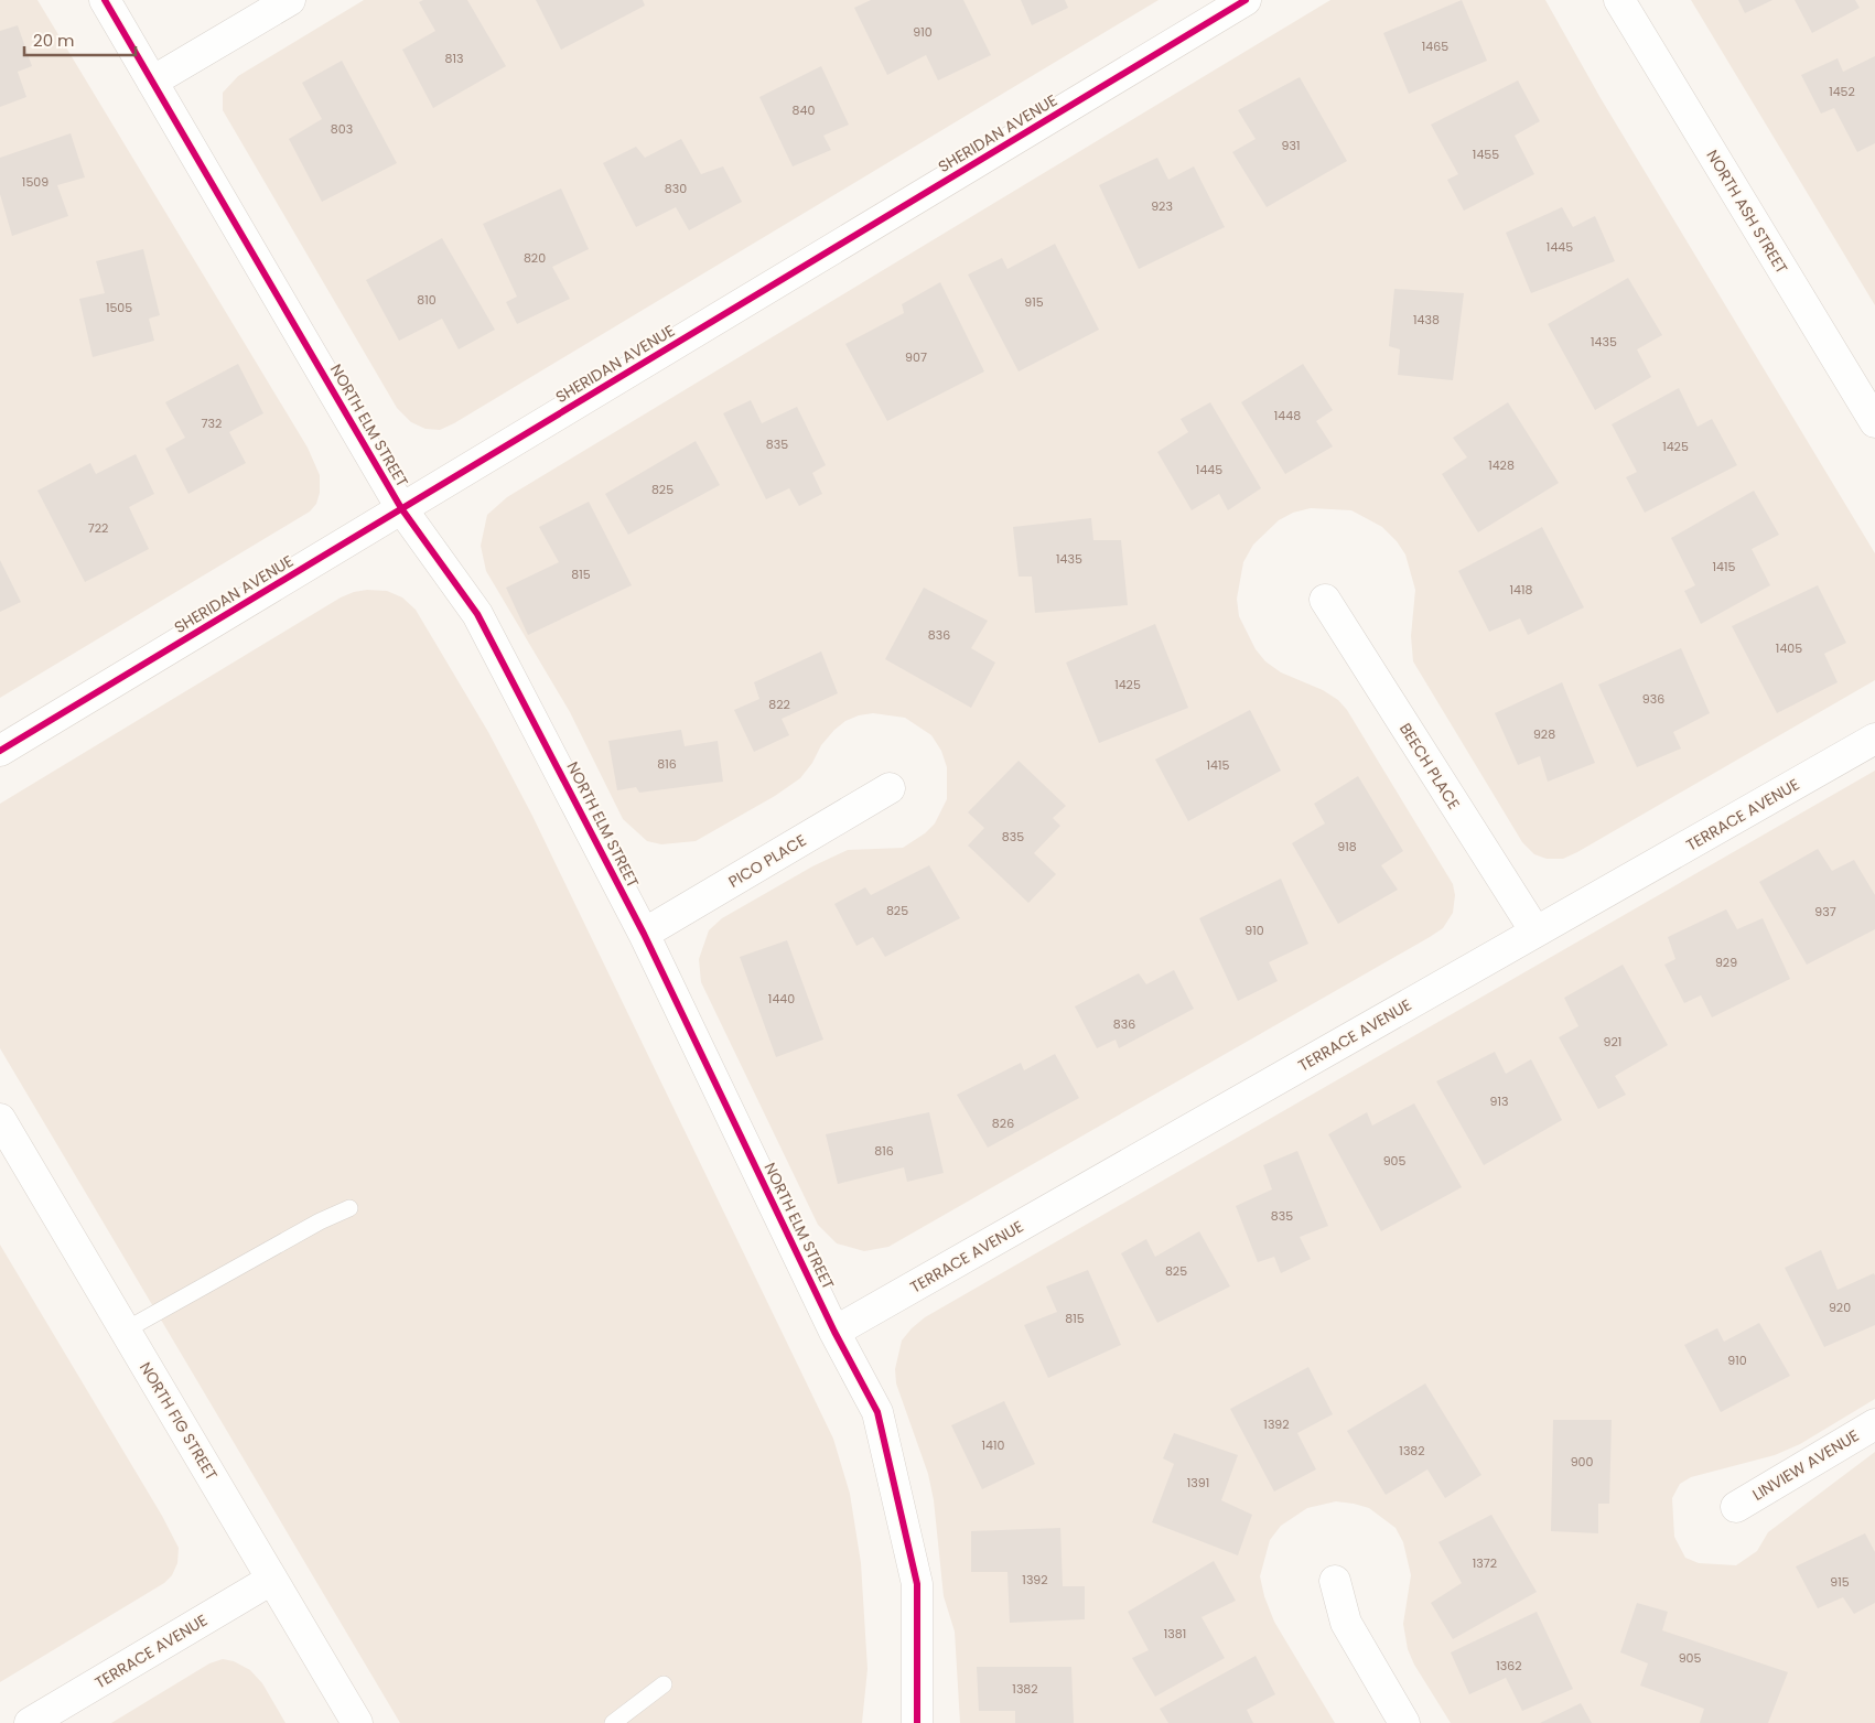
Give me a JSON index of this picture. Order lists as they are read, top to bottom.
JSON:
{
  "streets": {
    "street": [
      "SHERIDAN AVENUE",
      "NORTH ASH STREET",
      "NORTH ELM STREET",
      "BEECH PLACE",
      "TERRACE AVENUE",
      "PICO PLACE",
      "NORTH FIG STREET",
      "LINVIEW AVENUE"
    ]
  },
  "crossings": [
    ["SHERIDAN AVENUE", "NORTH ELM STREET"],
    ["NORTH ELM STREET", "TERRACE AVENUE"],
    ["NORTH ELM STREET", "PICO PLACE"],
    ["BEECH PLACE", "TERRACE AVENUE"],
    ["TERRACE AVENUE", "NORTH FIG STREET"]
  ],
  "house_numbers": [
    "910",
    "1465",
    "813",
    "1452",
    "840",
    "803",
    "931",
    "1455",
    "1509",
    "830",
    "923",
    "1445",
    "820",
    "810",
    "915",
    "1505",
    "1438",
    "1435",
    "907",
    "1448",
    "732",
    "835",
    "1425",
    "1428",
    "1445",
    "825",
    "722",
    "1435",
    "1415",
    "815",
    "1418",
    "836",
    "1405",
    "1425",
    "936",
    "822",
    "928",
    "816",
    "1415",
    "835",
    "918",
    "825",
    "937",
    "910",
    "929",
    "1440",
    "836",
    "921",
    "913",
    "826",
    "816",
    "905",
    "835",
    "825",
    "920",
    "815",
    "910",
    "1392",
    "1410",
    "1382",
    "900",
    "1391",
    "1372",
    "1392",
    "915",
    "1381",
    "905",
    "1362",
    "1382"
  ],
  "scale_bar": "20 m"
}
